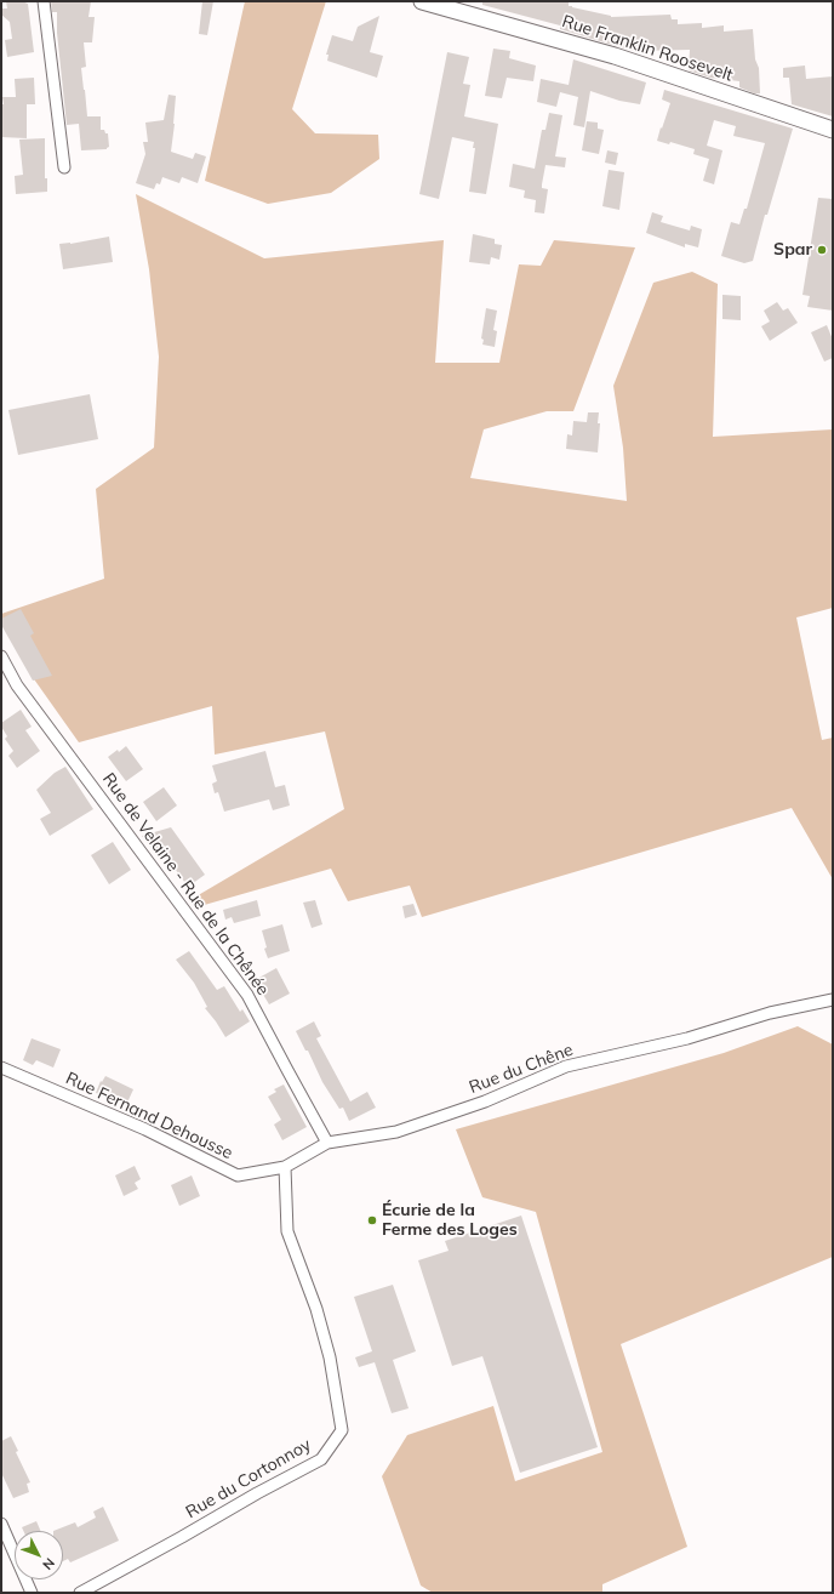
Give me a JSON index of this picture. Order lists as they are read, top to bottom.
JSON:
{
  "streets": {
    "main road": ["Rue Franklin Roosevelt"],
    "street": [
      "Rue de Velaine - Rue de la Chênée",
      "Rue du Chêne",
      "Rue Fernand Dehousse",
      "Rue du Cortonnoy"
    ]
  },
  "crossings": [
    ["Rue de Velaine - Rue de la Chênée", "Rue du Chêne"],
    ["Rue du Chêne", "Rue Fernand Dehousse"],
    ["Rue du Chêne", "Rue du Cortonnoy"],
    ["Rue Fernand Dehousse", "Rue du Cortonnoy"]
  ],
  "places": ["Spar", "Écurie de la Ferme des Loges"],
  "north": "bottom right"
}
